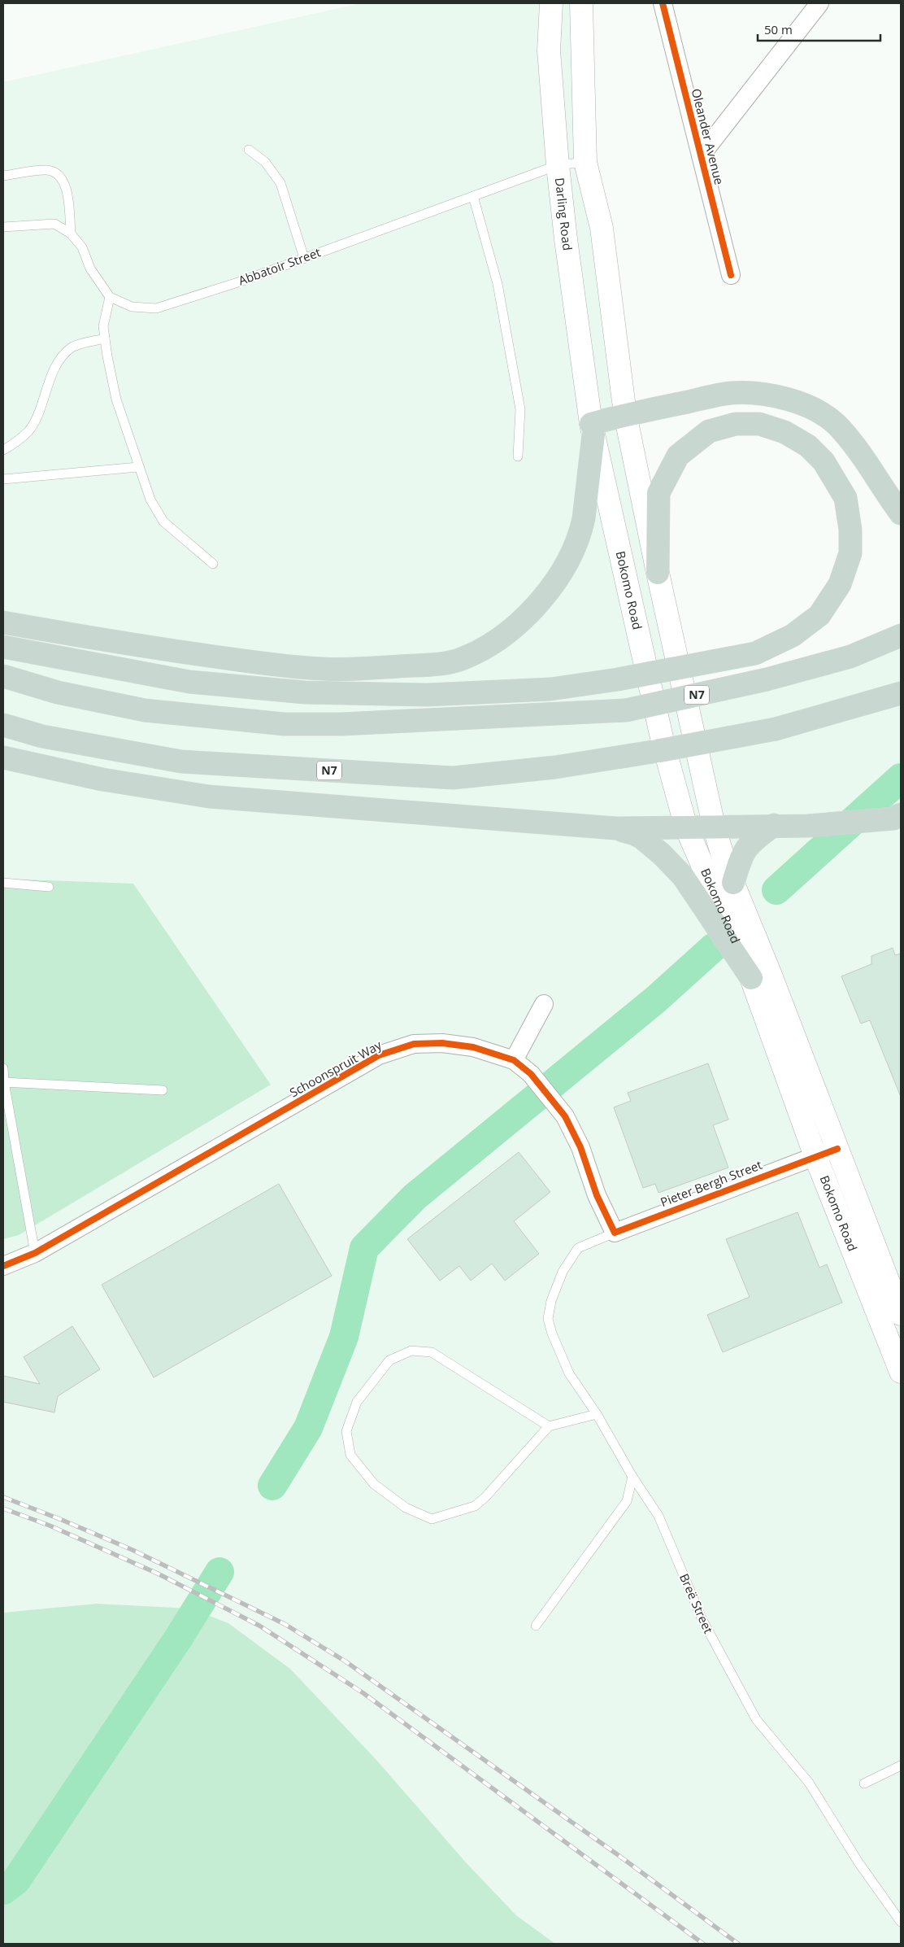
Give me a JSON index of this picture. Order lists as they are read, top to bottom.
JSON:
{
  "streets": {
    "highway": ["N7"],
    "main road": ["Darling Road", "Bokomo Road"],
    "street": ["Oleander Avenue", "Schoonspruit Way", "Pieter Bergh Street"],
    "lane": ["Abbatoir Street", "Breë Street"]
  },
  "crossings": [
    ["Darling Road", "Abbatoir Street"],
    ["Darling Road", "Bokomo Road"],
    ["Bokomo Road", "Pieter Bergh Street"],
    ["Schoonspruit Way", "Pieter Bergh Street"],
    ["Pieter Bergh Street", "Breë Street"]
  ],
  "scale_bar": "50 m"
}
